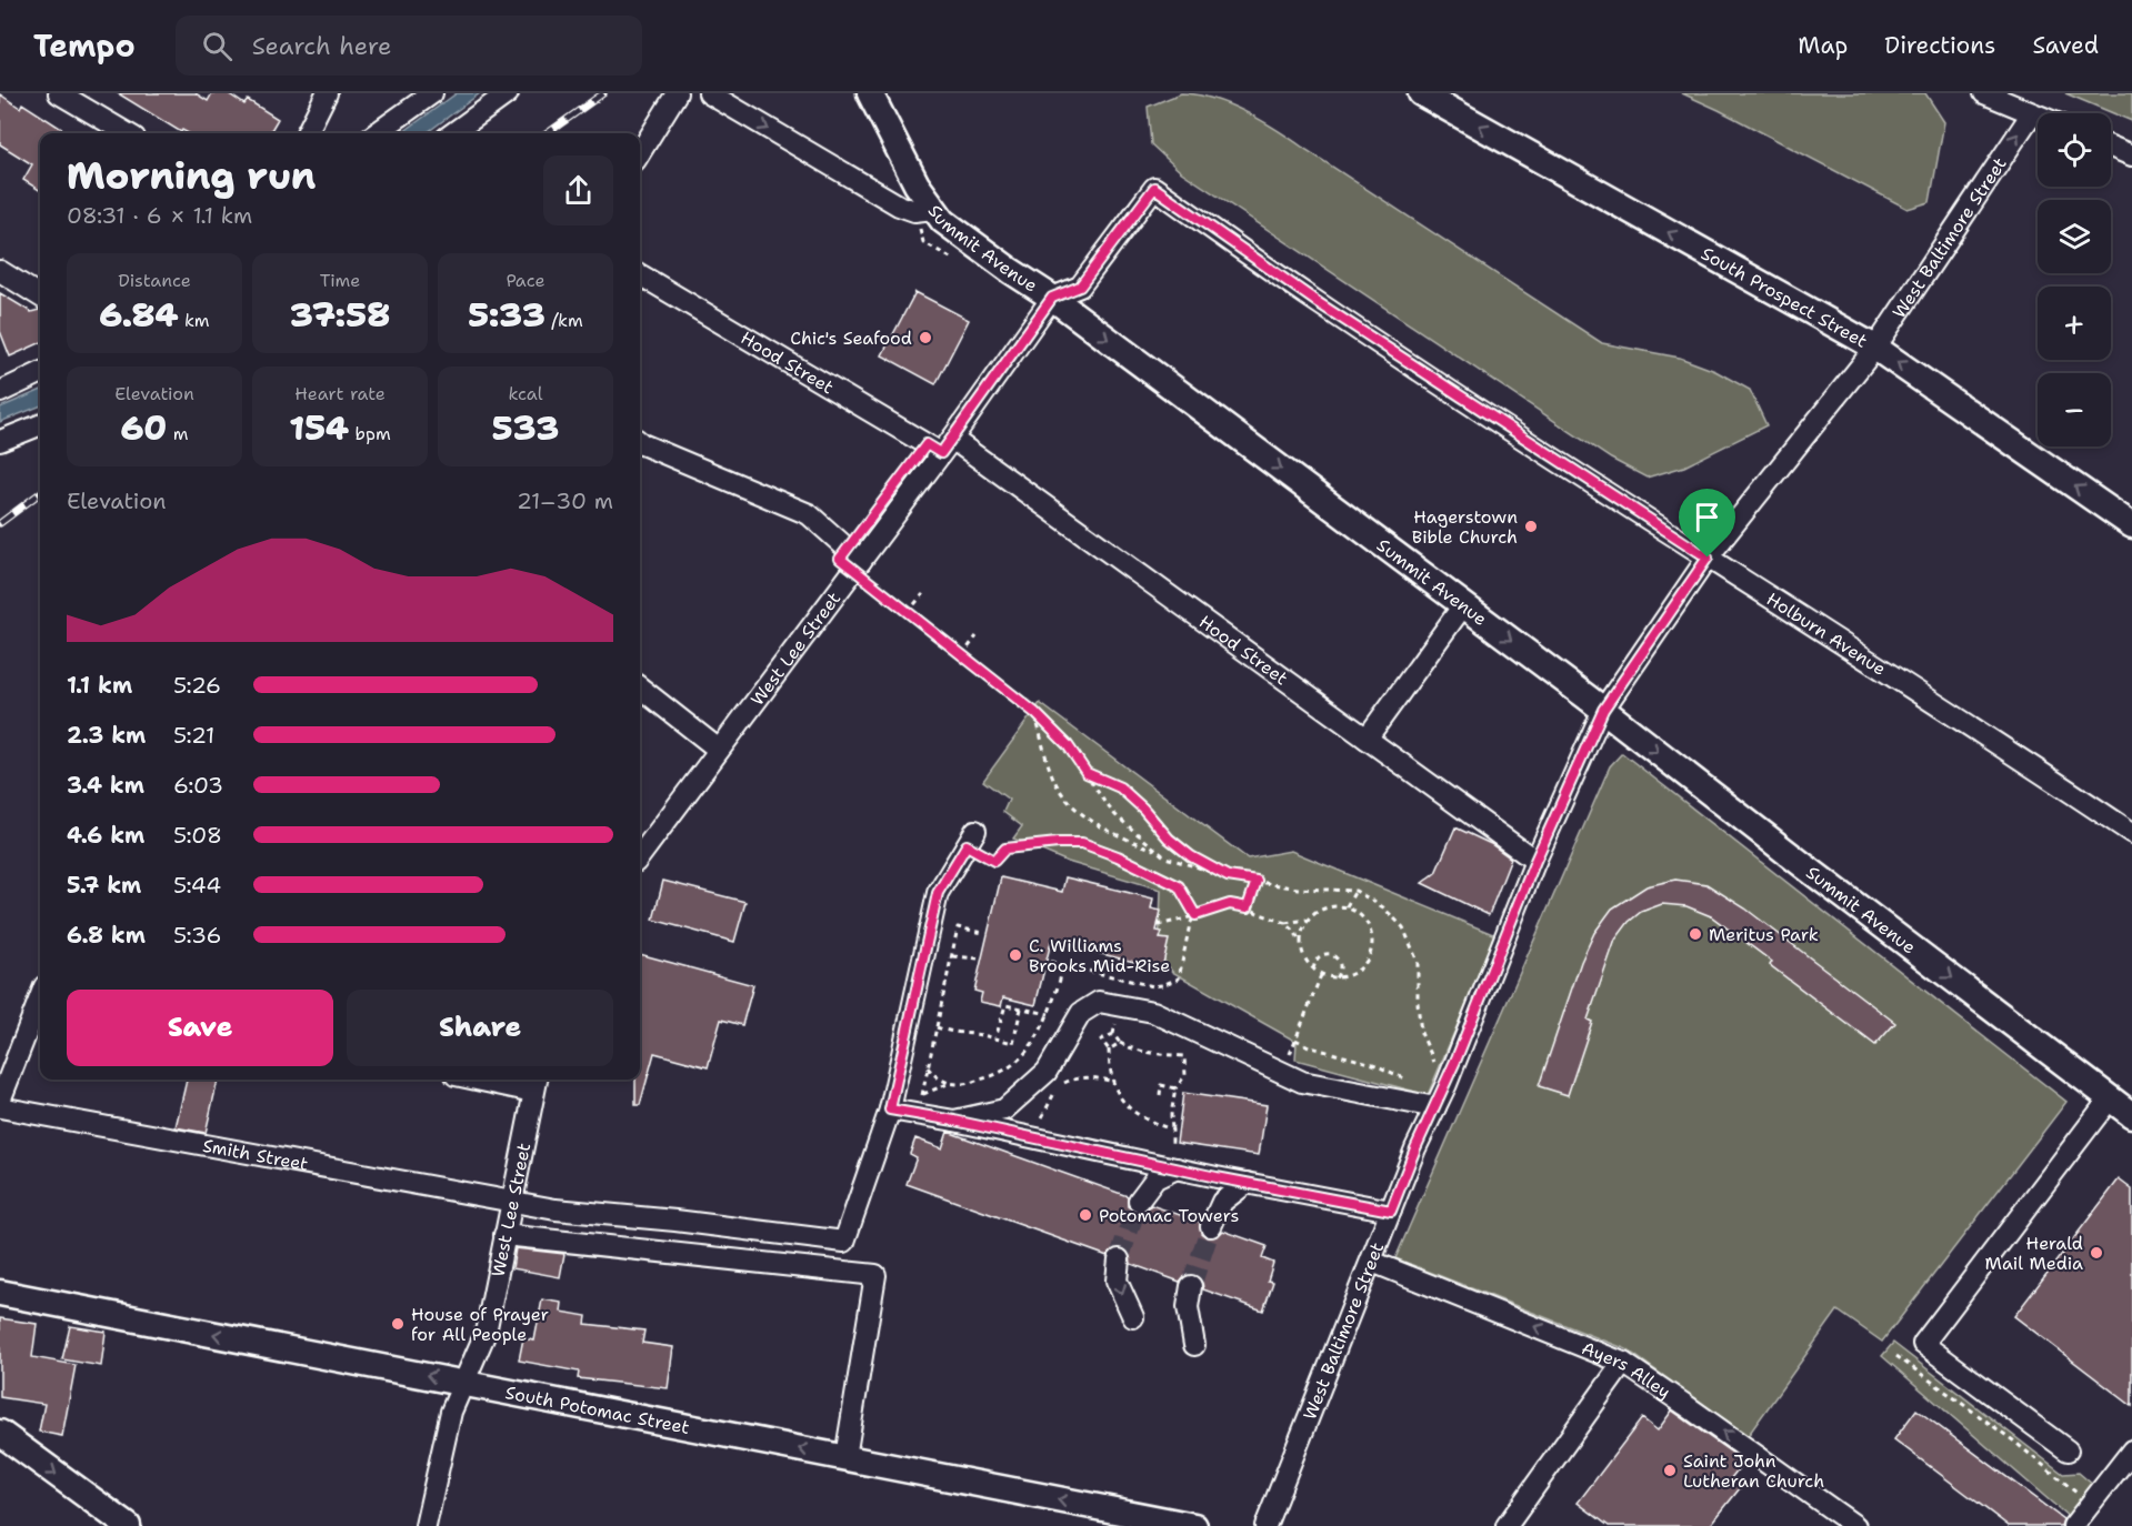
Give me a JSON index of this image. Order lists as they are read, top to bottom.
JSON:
{
  "streets": {
    "main road": ["Summit Avenue", "South Prospect Street", "South Potomac Street"],
    "street": [
      "West Baltimore Street",
      "Hood Street",
      "Holburn Avenue",
      "West Lee Street",
      "Smith Street",
      "Ayers Alley"
    ]
  },
  "crossings": [
    ["West Baltimore Street", "Summit Avenue"],
    ["West Baltimore Street", "South Prospect Street"],
    ["West Baltimore Street", "Hood Street"],
    ["West Baltimore Street", "Holburn Avenue"],
    ["West Baltimore Street", "Ayers Alley"],
    ["Summit Avenue", "West Lee Street"],
    ["Hood Street", "West Lee Street"],
    ["Holburn Avenue", "West Lee Street"],
    ["West Lee Street", "Smith Street"],
    ["West Lee Street", "South Potomac Street"]
  ],
  "one_way": [
    "Summit Avenue",
    "South Prospect Street",
    "Ayers Alley",
    "South Potomac Street"
  ],
  "places": [
    "Chic's Seafood",
    "Hagerstown Bible Church",
    "Meritus Park",
    "C. Williams Brooks Mid‐Rise",
    "Potomac Towers",
    "Herald Mail Media",
    "House of Prayer for All People",
    "Saint John Lutheran Church"
  ],
  "page": {
    "header": "Tempo",
    "search": "Search here",
    "nav": ["Map", "Directions", "Saved"],
    "map_buttons": ["+", "−"],
    "heading": ["Morning run", "08:31 · 6 × 1.1 km"],
    "stats": [
      ["Distance", "6.84 km"],
      ["Time", "37:58"],
      ["Pace", "5:33 /km"],
      ["Elevation", "60 m"],
      ["Heart rate", "154 bpm"],
      ["kcal", "533"]
    ],
    "chart": ["Elevation", "21–30 m"],
    "list": [
      {
        "name": "1.1 km",
        "note": "5:26"
      },
      {
        "name": "2.3 km",
        "note": "5:21"
      },
      {
        "name": "3.4 km",
        "note": "6:03"
      },
      {
        "name": "4.6 km",
        "note": "5:08"
      },
      {
        "name": "5.7 km",
        "note": "5:44"
      },
      {
        "name": "6.8 km",
        "note": "5:36"
      }
    ],
    "buttons": ["Save", "Share"]
  }
}
